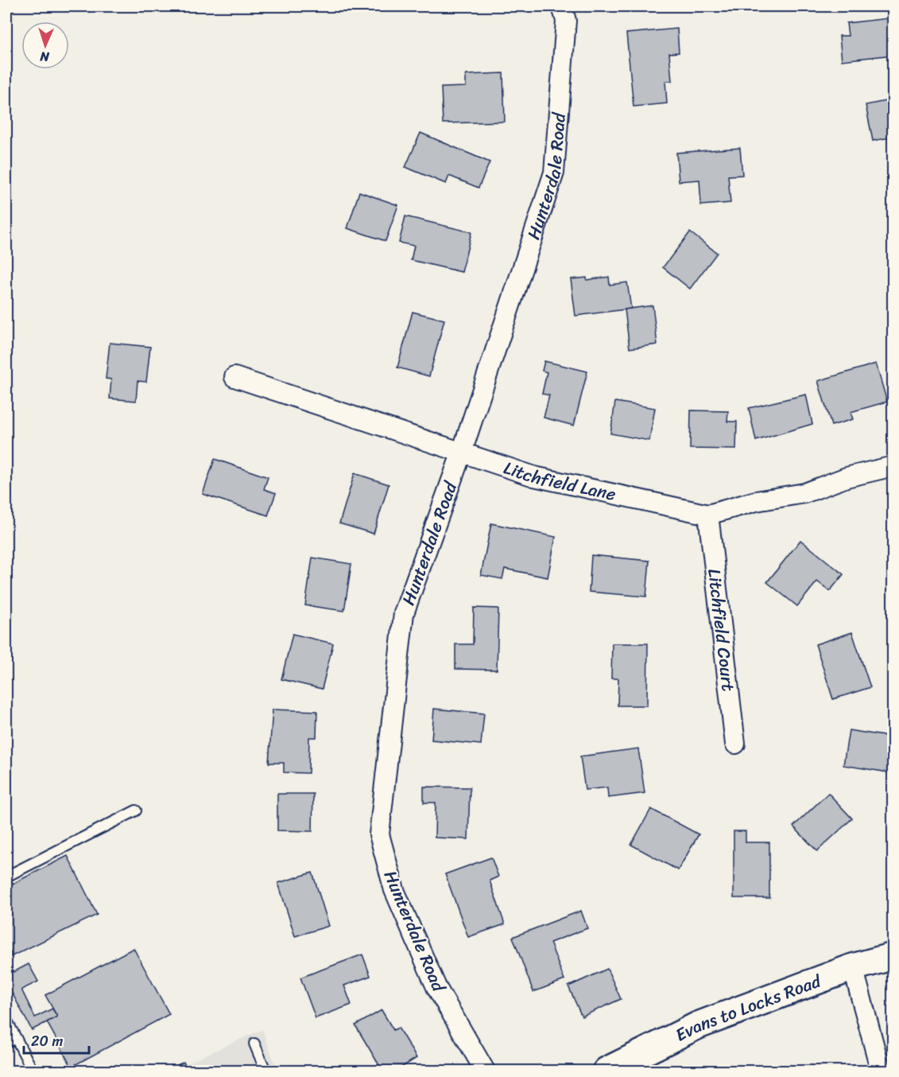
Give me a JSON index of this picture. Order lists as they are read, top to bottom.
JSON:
{
  "streets": {
    "street": [
      "Hunterdale Road",
      "Litchfield Lane",
      "Litchfield Court",
      "Evans to Locks Road"
    ]
  },
  "crossings": [
    ["Hunterdale Road", "Litchfield Lane"],
    ["Litchfield Lane", "Litchfield Court"]
  ],
  "scale_bar": "20 m",
  "north": "bottom"
}
